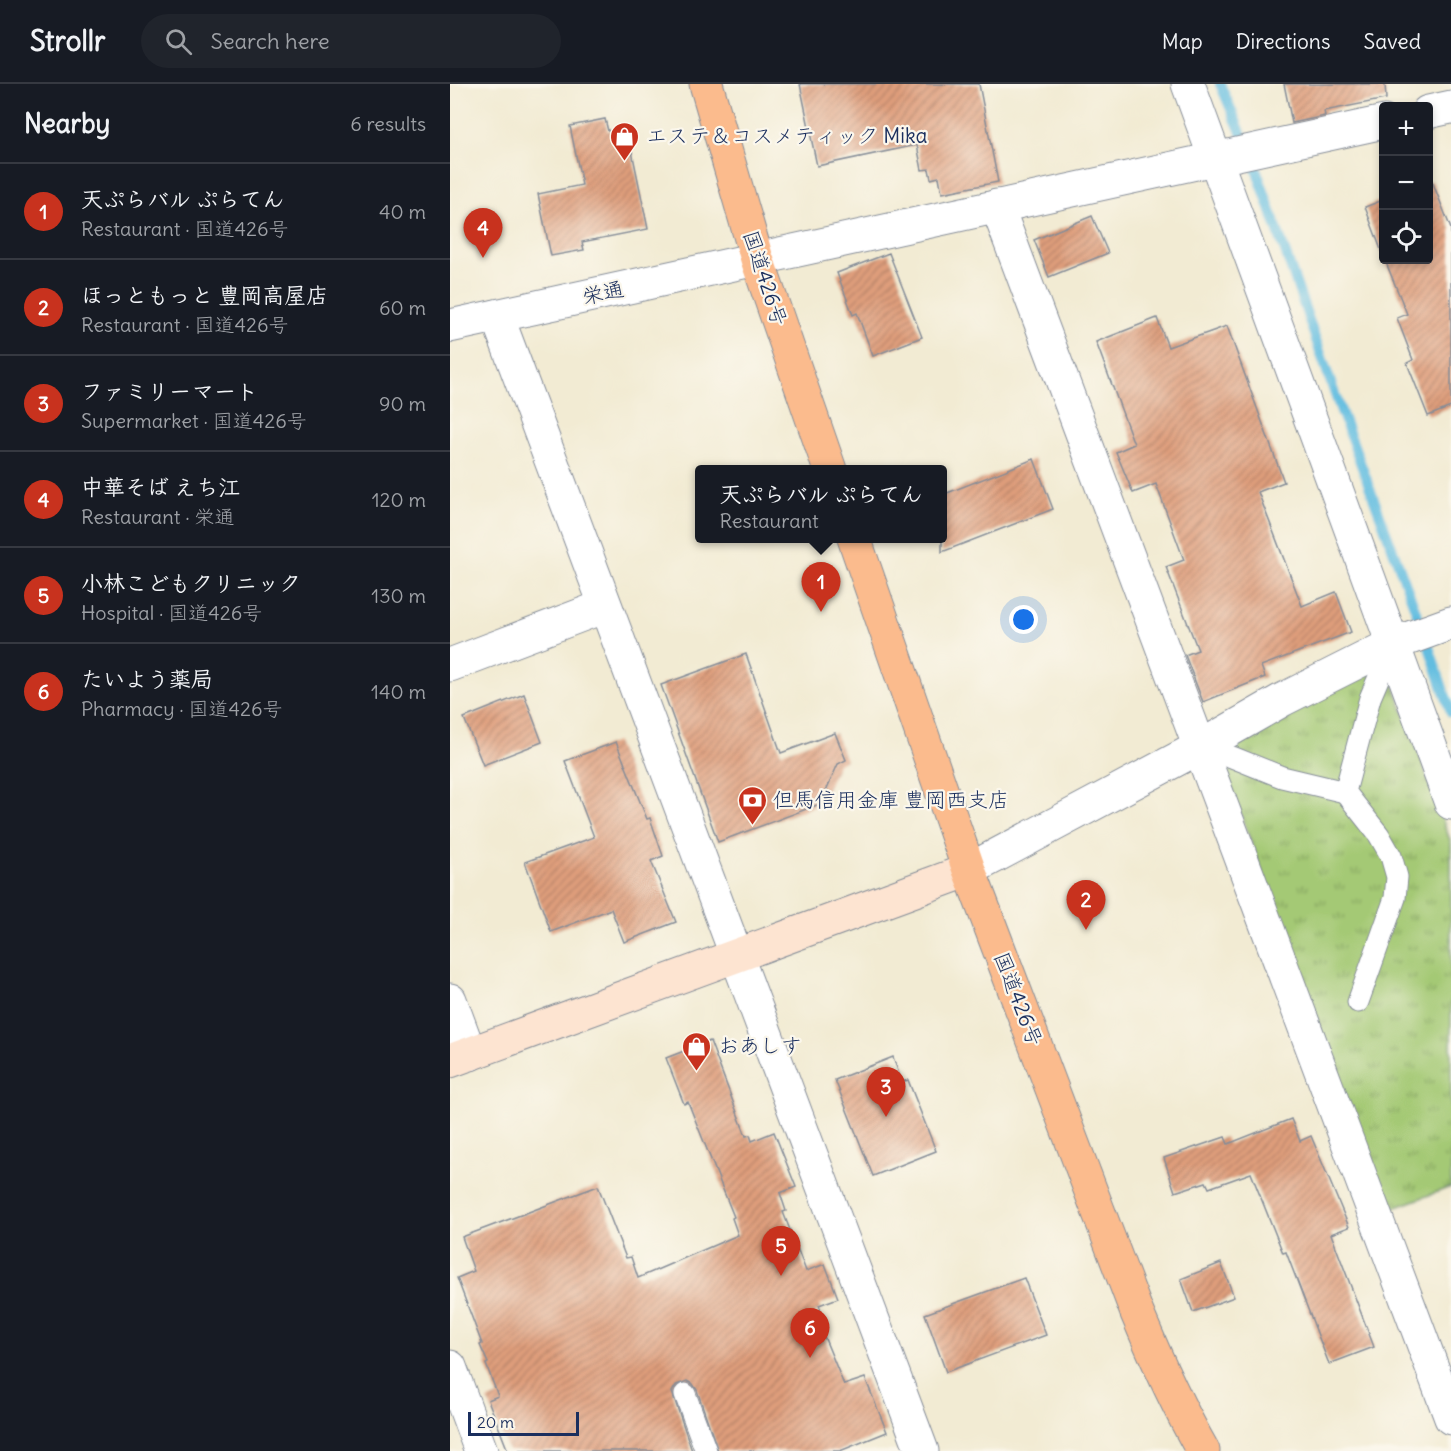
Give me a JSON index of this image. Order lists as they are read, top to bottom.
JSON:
{
  "streets": {
    "highway": ["国道426号"],
    "street": ["栄通"]
  },
  "crossings": [
    ["国道426号", "栄通"]
  ],
  "places": {
    "shop": ["エステ＆コスメティック Mika", "おあしす"],
    "bank": ["但馬信用金庫 豊岡西支店"]
  },
  "scale_bar": "20 m",
  "page": {
    "header": "Strollr",
    "search": "Search here",
    "nav": ["Map", "Directions", "Saved"],
    "heading": ["Nearby", "6 results"],
    "map_buttons": ["+", "−"],
    "list": [
      {
        "mark": "1",
        "name": "天ぷらバル ぷらてん",
        "note": "Restaurant · 国道426号",
        "value": "40 m"
      },
      {
        "mark": "2",
        "name": "ほっともっと 豊岡高屋店",
        "note": "Restaurant · 国道426号",
        "value": "60 m"
      },
      {
        "mark": "3",
        "name": "ファミリーマート",
        "note": "Supermarket · 国道426号",
        "value": "90 m"
      },
      {
        "mark": "4",
        "name": "中華そば えち江",
        "note": "Restaurant · 栄通",
        "value": "120 m"
      },
      {
        "mark": "5",
        "name": "小林こどもクリニック",
        "note": "Hospital · 国道426号",
        "value": "130 m"
      },
      {
        "mark": "6",
        "name": "たいよう薬局",
        "note": "Pharmacy · 国道426号",
        "value": "140 m"
      }
    ],
    "pins": [
      "4",
      "1",
      "2",
      "3",
      "5",
      "6"
    ],
    "popup": ["天ぷらバル ぷらてん", "Restaurant"],
    "scale": "20 m"
  }
}
